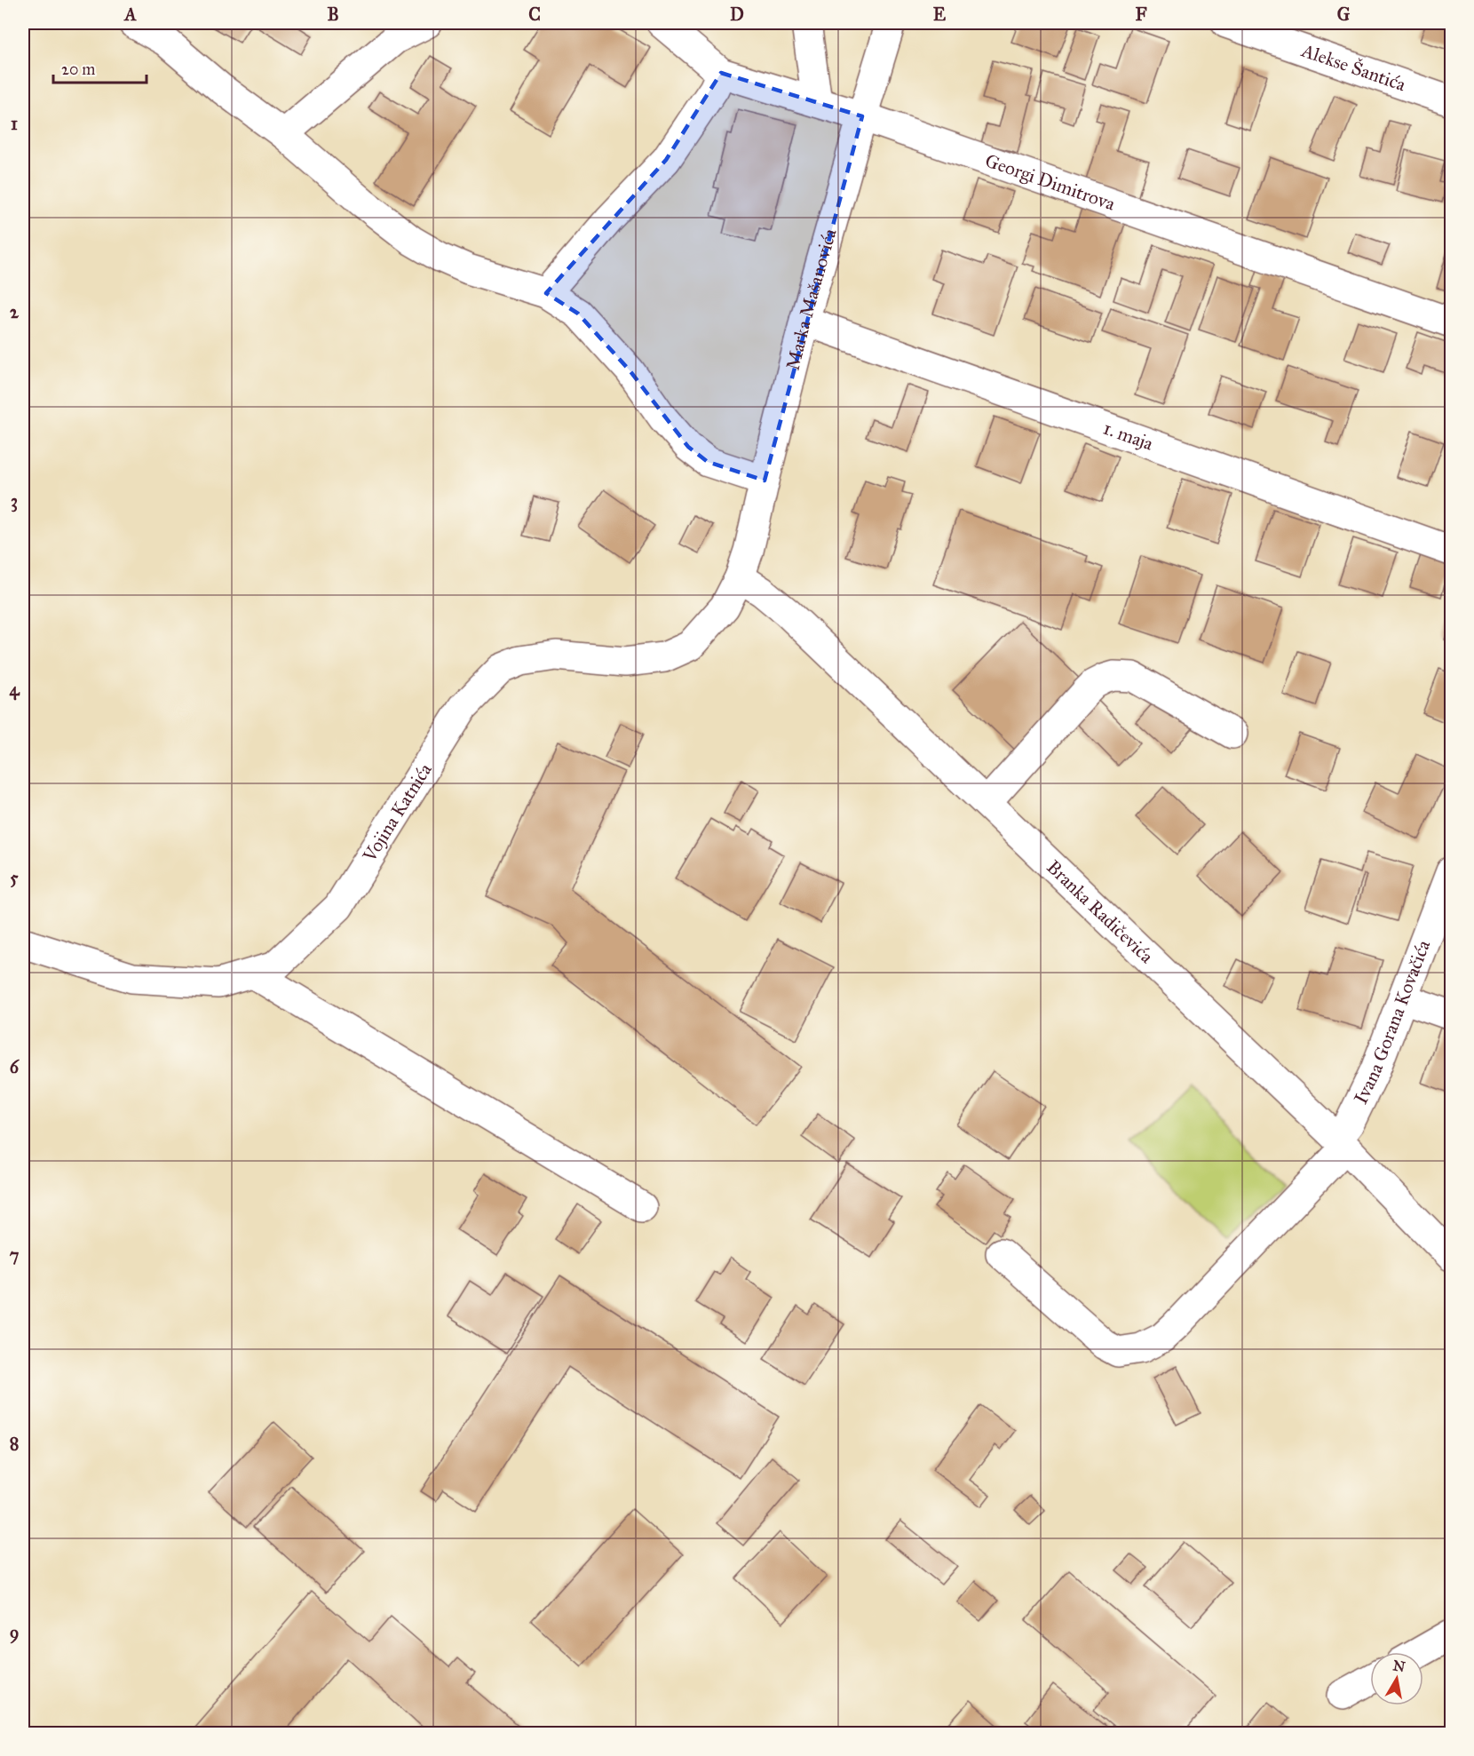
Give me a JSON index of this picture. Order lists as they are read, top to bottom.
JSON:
{
  "streets": {
    "street": [
      "Alekse Šantića",
      "Georgi Dimitrova",
      "Marka Mašanovića",
      "1. maja",
      "Vojina Katnića",
      "Branka Radičevića",
      "Ivana Gorana Kovačića"
    ]
  },
  "crossings": [
    ["Georgi Dimitrova", "Marka Mašanovića"],
    ["Marka Mašanovića", "1. maja"],
    ["Marka Mašanovića", "Vojina Katnića"],
    ["Marka Mašanovića", "Branka Radičevića"],
    ["Vojina Katnića", "Branka Radičevića"],
    ["Branka Radičevića", "Ivana Gorana Kovačića"]
  ],
  "scale_bar": "20 m",
  "north": "top",
  "grid": {
    "columns": [
      "A",
      "B",
      "C",
      "D",
      "E",
      "F",
      "G"
    ],
    "rows": [
      "1",
      "2",
      "3",
      "4",
      "5",
      "6",
      "7",
      "8",
      "9"
    ]
  }
}
